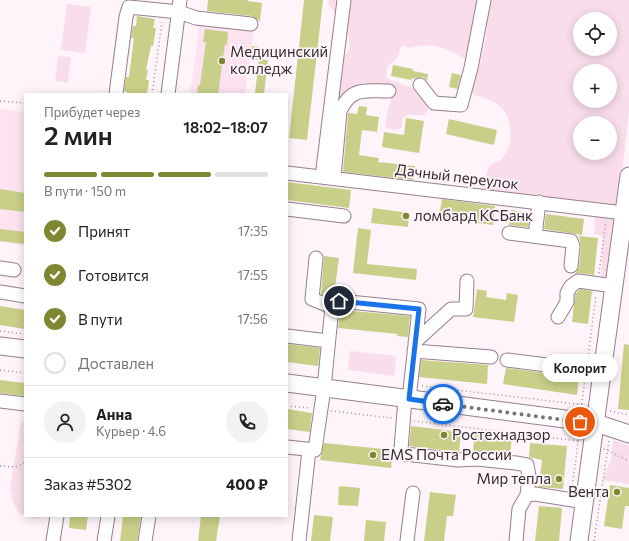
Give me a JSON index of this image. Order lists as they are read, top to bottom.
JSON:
{
  "streets": {
    "street": ["Дачный переулок"]
  },
  "places": [
    "Медицинский колледж",
    "ломбард КСБанк",
    "Колорит",
    "Ростехнадзор",
    "EMS Почта России",
    "Мир тепла",
    "Вента"
  ],
  "page": {
    "map_buttons": ["+", "−"],
    "heading": ["2 мин", "Прибудет через", "18:02–18:07"],
    "panel": [
      "Анна",
      "Курьер · 4.6",
      "Заказ #5302",
      "400 ₽"
    ],
    "bar": "В пути · 150 m",
    "list": [
      ["Принят", "17:35"],
      ["Готовится", "17:55"],
      ["В пути", "17:56"],
      "Доставлен"
    ],
    "bubble": "Колорит"
  }
}
